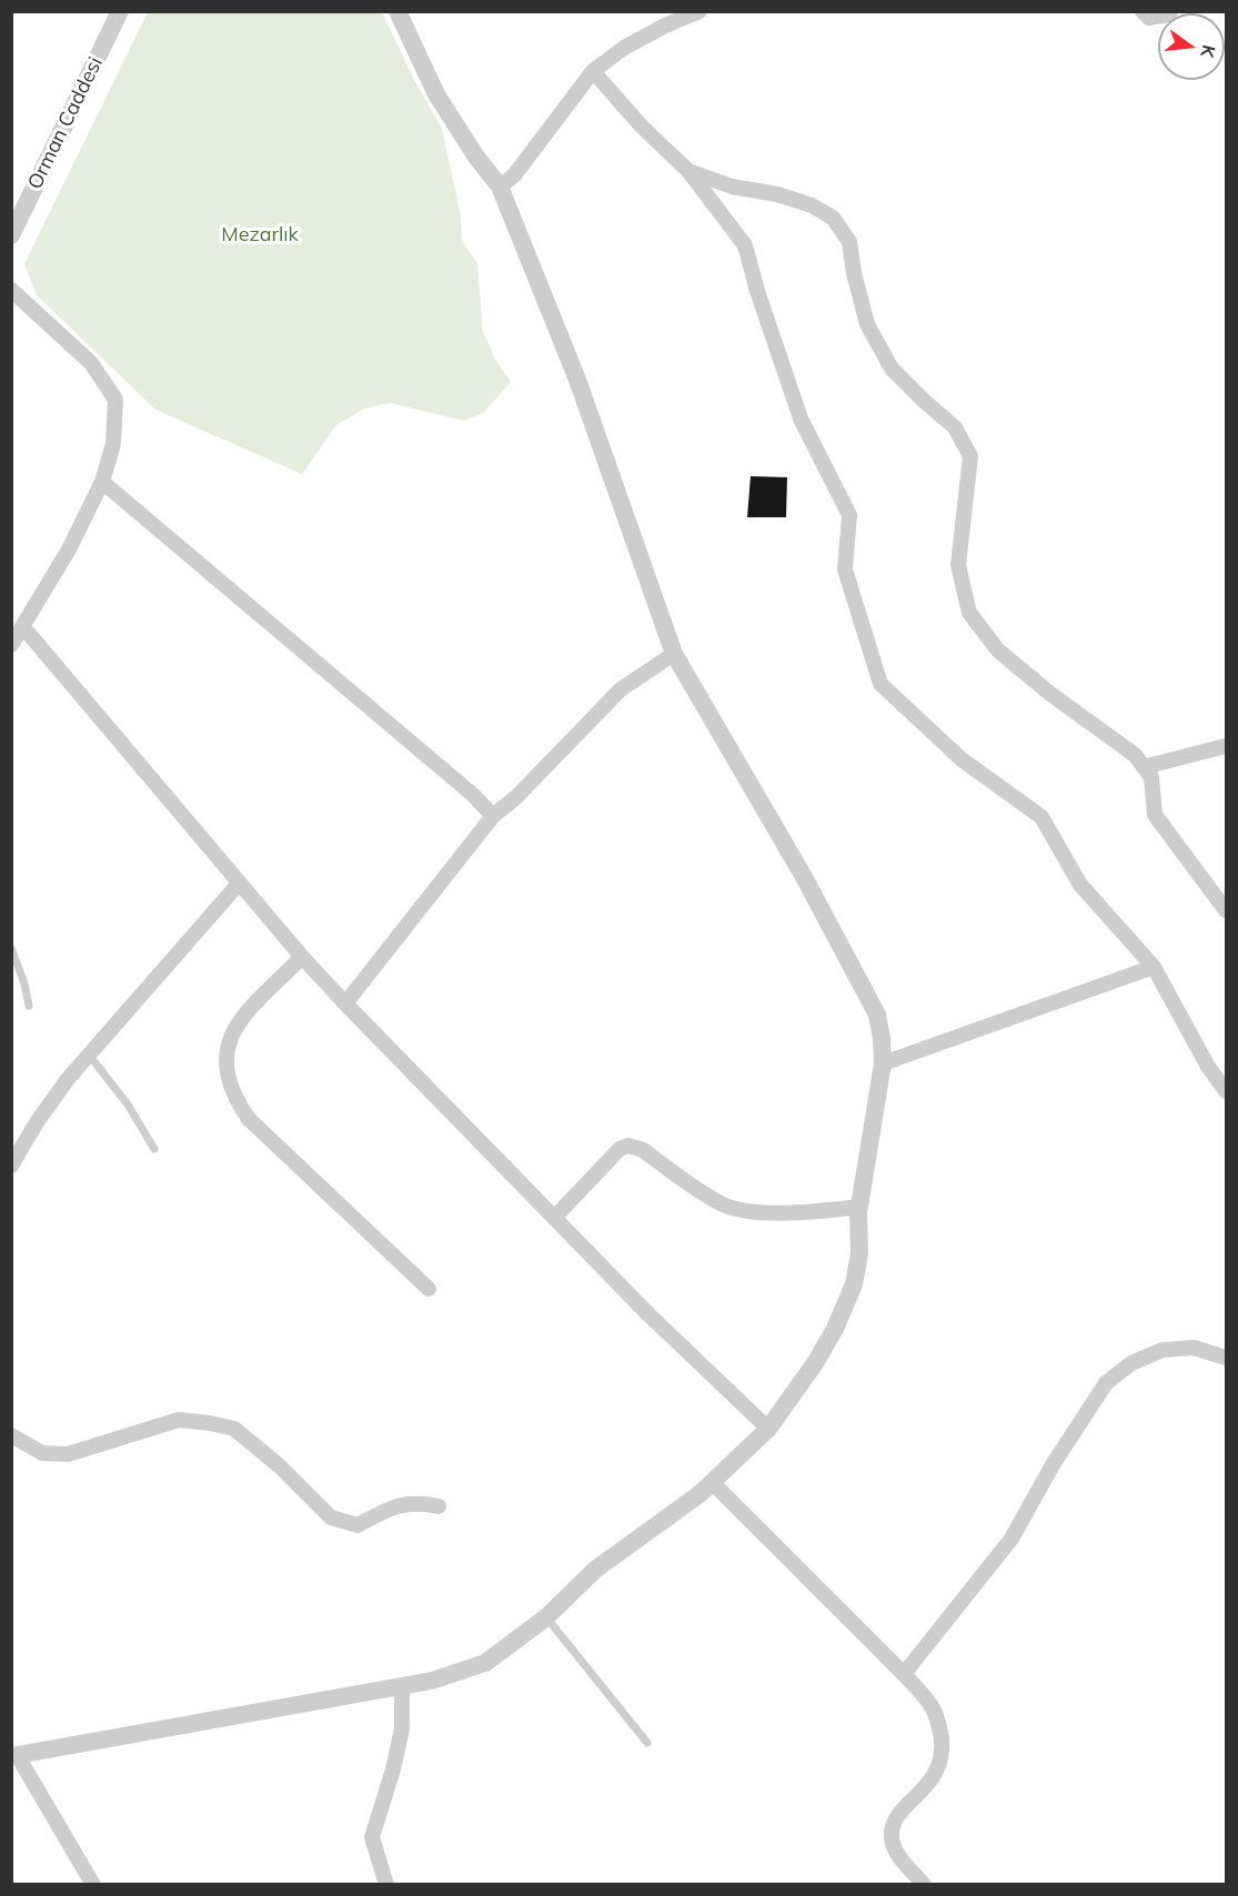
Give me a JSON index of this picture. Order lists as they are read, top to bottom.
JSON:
{
  "streets": {
    "street": ["Orman Caddesi"]
  },
  "parks": ["Mezarlık"],
  "north": "right"
}
